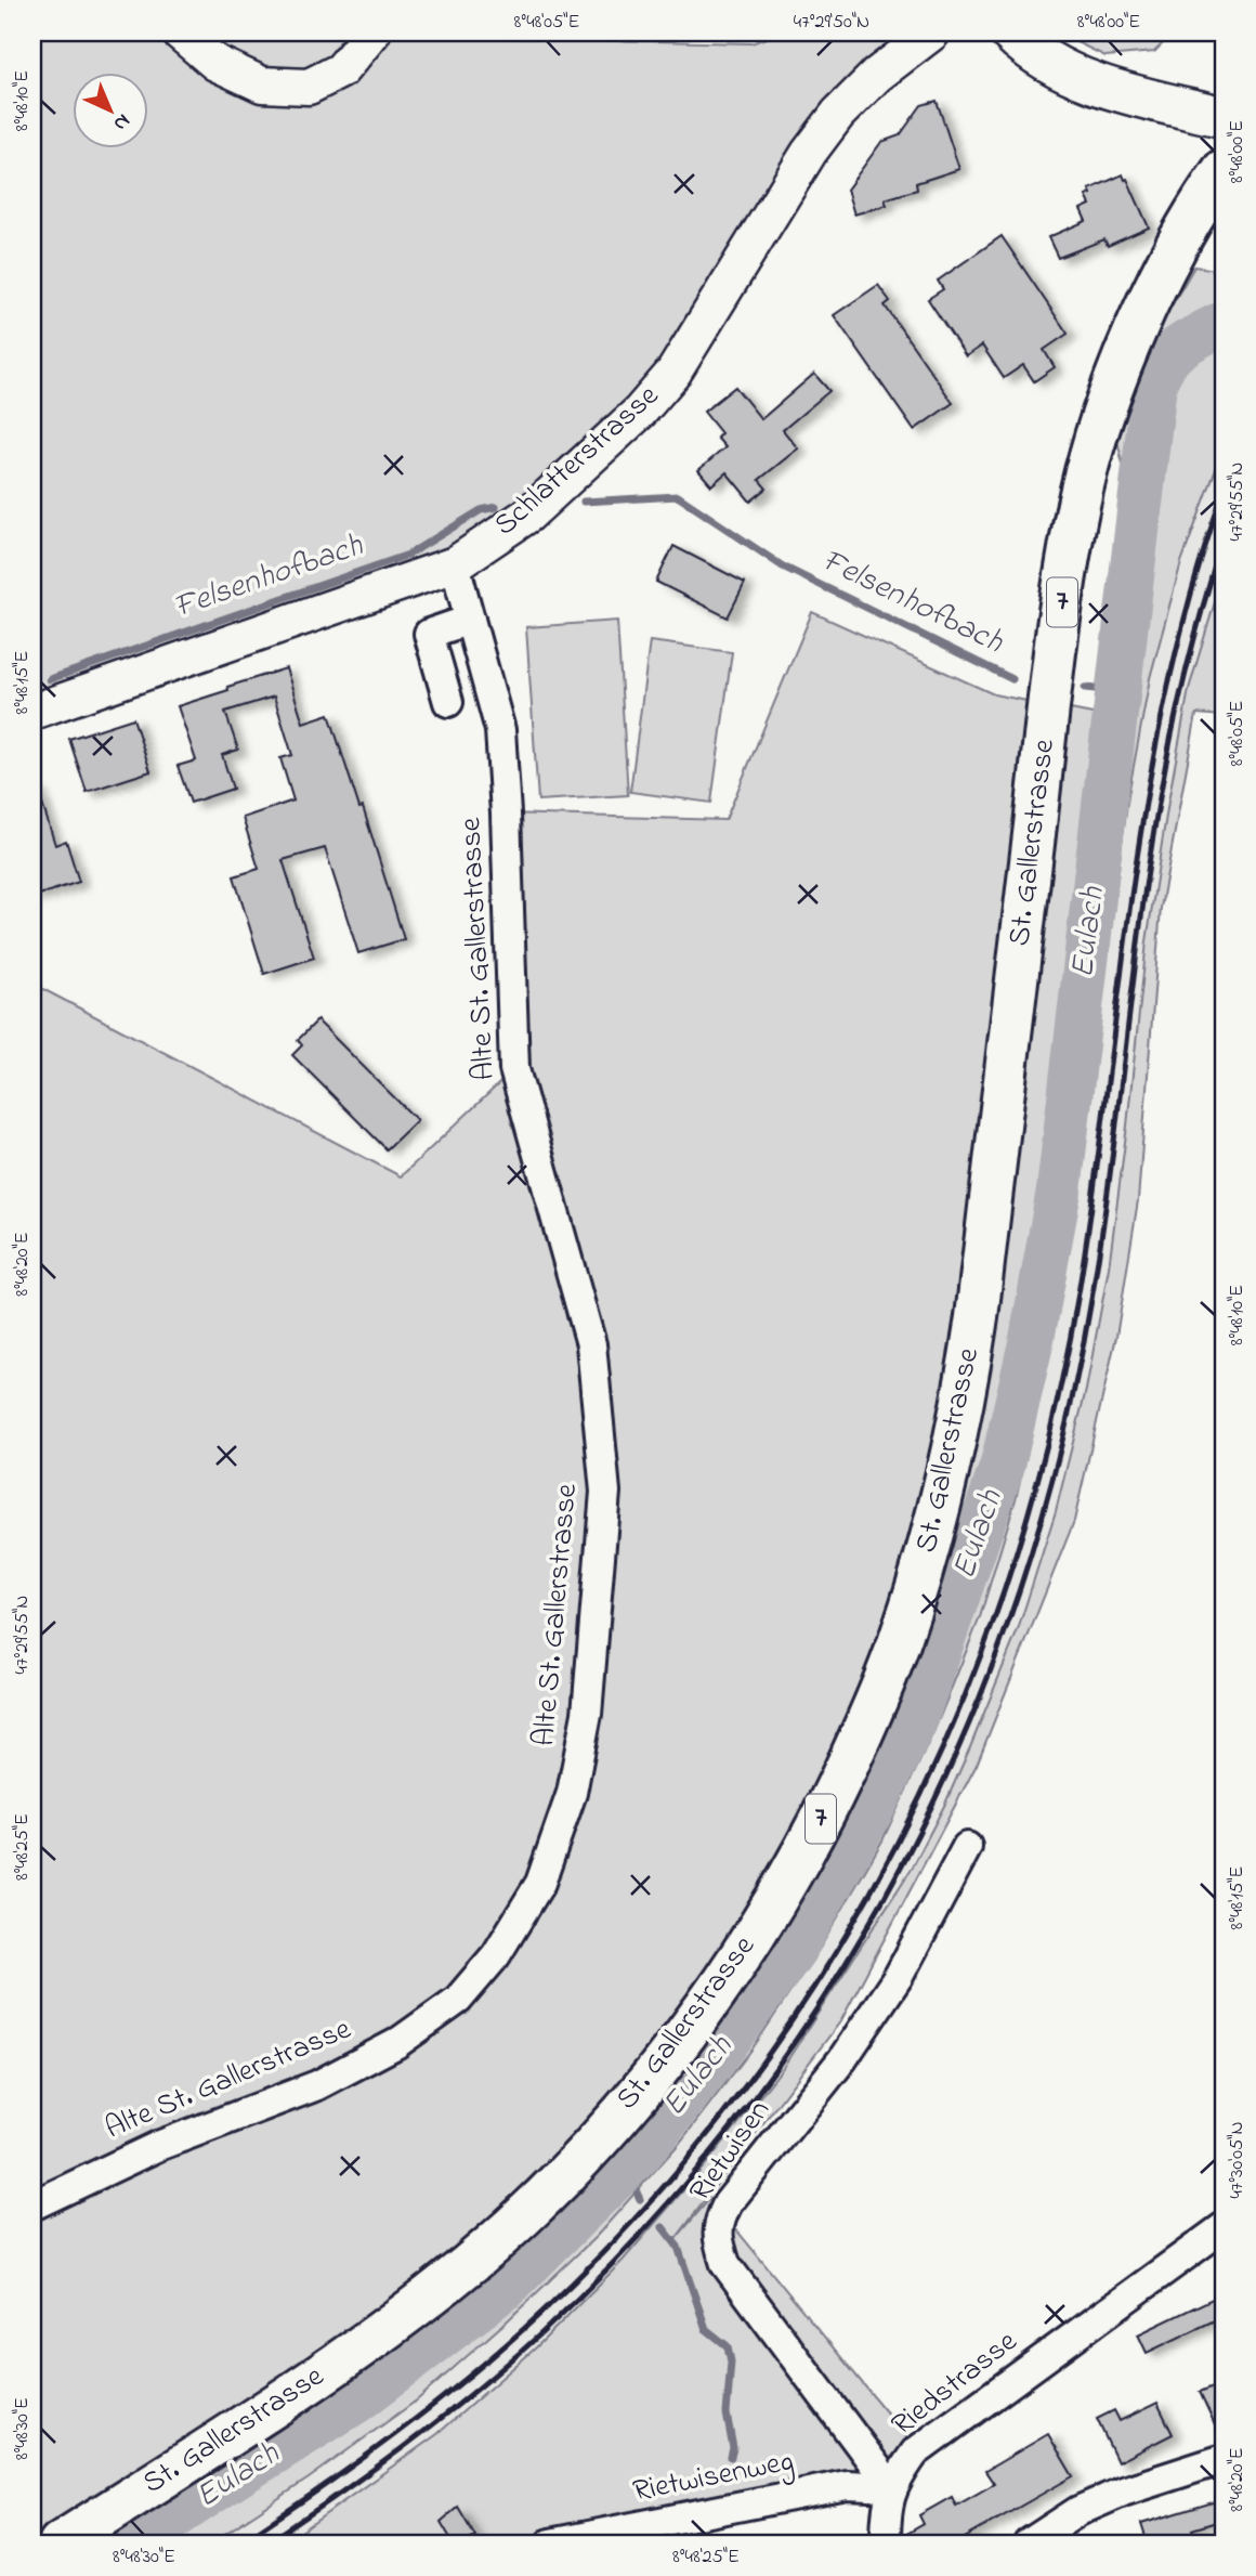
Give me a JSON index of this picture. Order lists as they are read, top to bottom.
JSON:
{
  "streets": {
    "main road": ["7", "St. Gallerstrasse"],
    "street": [
      "Schlatterstrasse",
      "Alte St. Gallerstrasse",
      "Rietwisen",
      "Riedstrasse",
      "Rietwisenweg"
    ]
  },
  "crossings": [
    ["Schlatterstrasse", "Alte St. Gallerstrasse"],
    ["Rietwisen", "Riedstrasse"],
    ["Rietwisen", "Rietwisenweg"],
    ["Riedstrasse", "Rietwisenweg"]
  ],
  "water": ["Felsenhofbach", "Eulach"],
  "north": "bottom right",
  "coordinates": [
    "8°48'05\"E",
    "47°29'50\"N",
    "8°48'00\"E",
    "8°48'10\"E",
    "47°29'55\"N",
    "8°48'15\"E",
    "8°48'20\"E",
    "8°48'25\"E",
    "47°30'05\"N",
    "8°48'30\"E"
  ]
}
